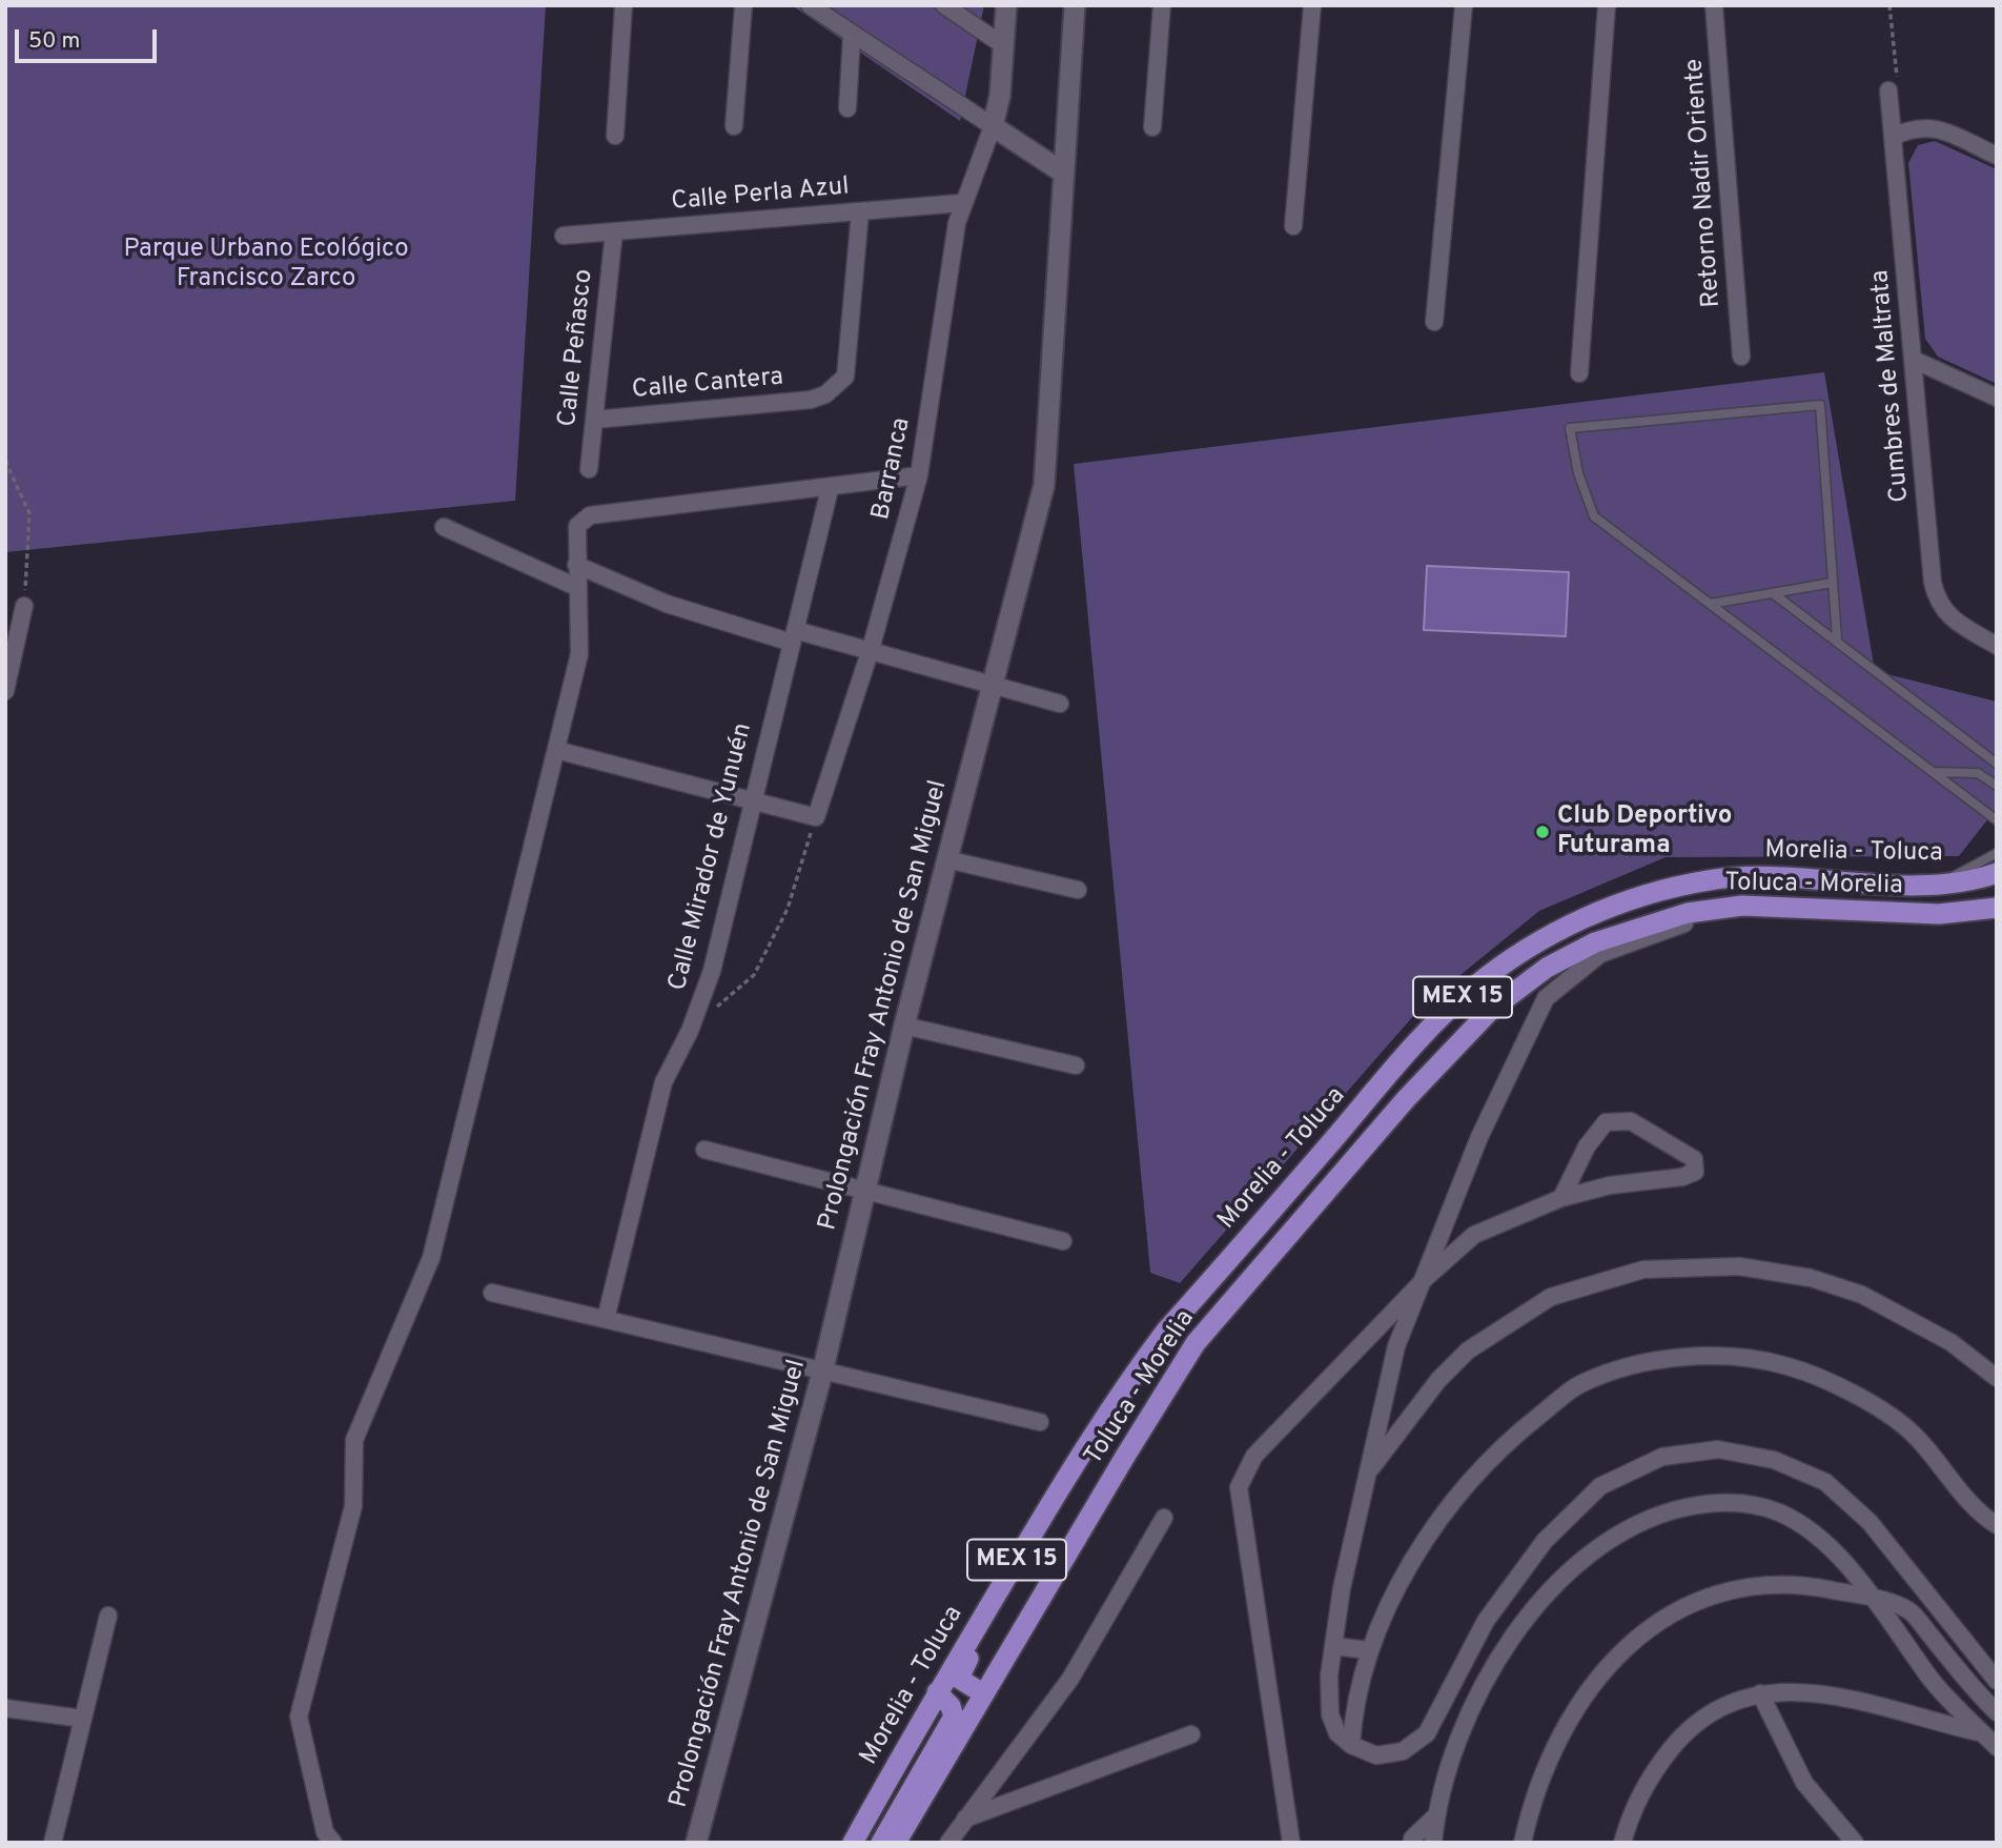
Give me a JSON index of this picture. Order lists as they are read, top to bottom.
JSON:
{
  "streets": {
    "main road": ["Morelia - Toluca", "Toluca - Morelia", "MEX 15"],
    "street": [
      "Retorno Nadir Oriente",
      "Calle Perla Azul",
      "Calle Peñasco",
      "Calle Cantera",
      "Cumbres de Maltrata",
      "Barranca",
      "Calle Mirador de Yunuén",
      "Prolongación Fray Antonio de San Miguel"
    ]
  },
  "crossings": [
    ["Calle Perla Azul", "Calle Peñasco"],
    ["Calle Perla Azul", "Calle Cantera"],
    ["Calle Perla Azul", "Barranca"],
    ["Calle Peñasco", "Calle Cantera"]
  ],
  "parks": ["Parque Urbano Ecológico Francisco Zarco"],
  "places": ["Club Deportivo Futurama"],
  "scale_bar": "50 m"
}
